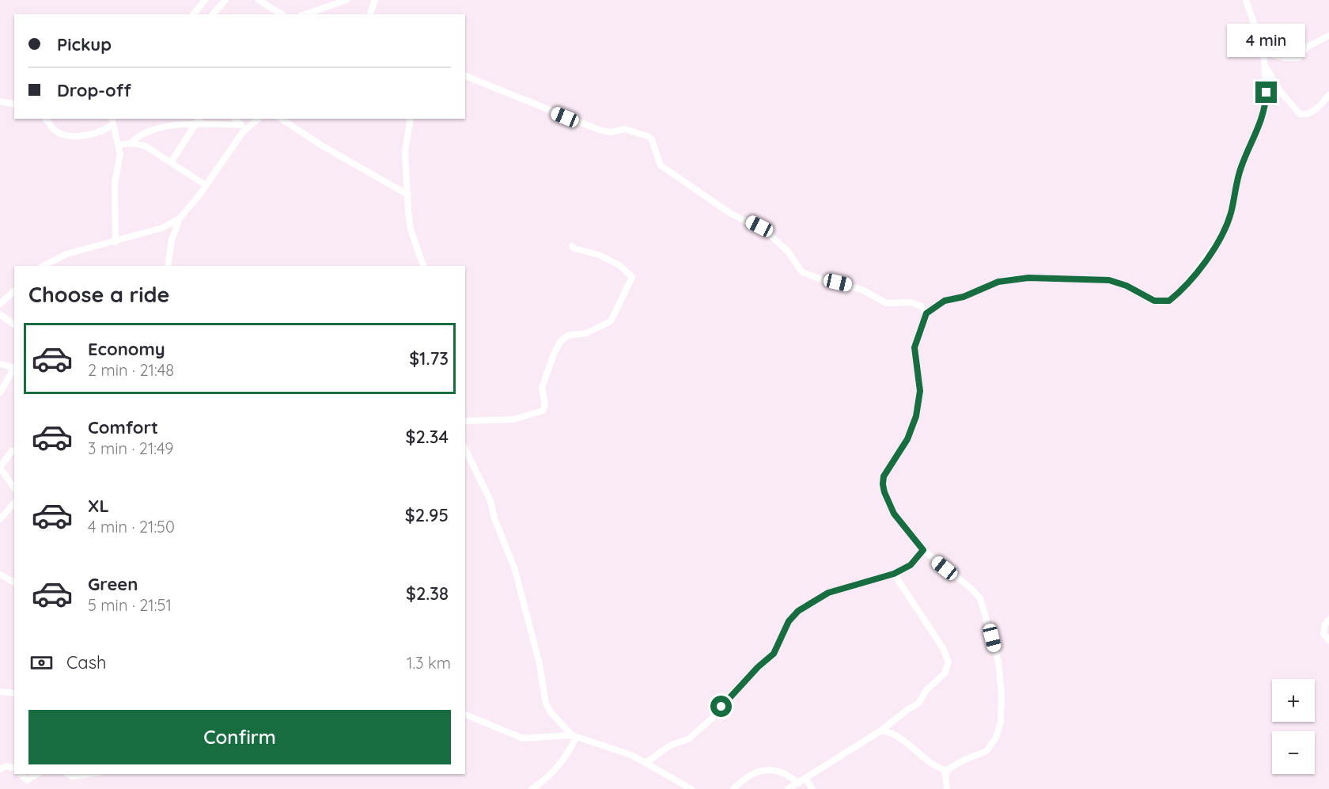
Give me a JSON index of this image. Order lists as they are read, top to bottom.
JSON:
{
  "page": {
    "banner": ["Pickup", "Drop-off"],
    "bubble": "4 min",
    "heading": "Choose a ride",
    "list": [
      {
        "name": "Economy",
        "note": "2 min · 21:48",
        "value": "$1.73"
      },
      {
        "name": "Comfort",
        "note": "3 min · 21:49",
        "value": "$2.34"
      },
      {
        "name": "XL",
        "note": "4 min · 21:50",
        "value": "$2.95"
      },
      {
        "name": "Green",
        "note": "5 min · 21:51",
        "value": "$2.38"
      }
    ],
    "pay": ["Cash", "1.3 km"],
    "map_buttons": ["+", "−"],
    "buttons": "Confirm"
  }
}
